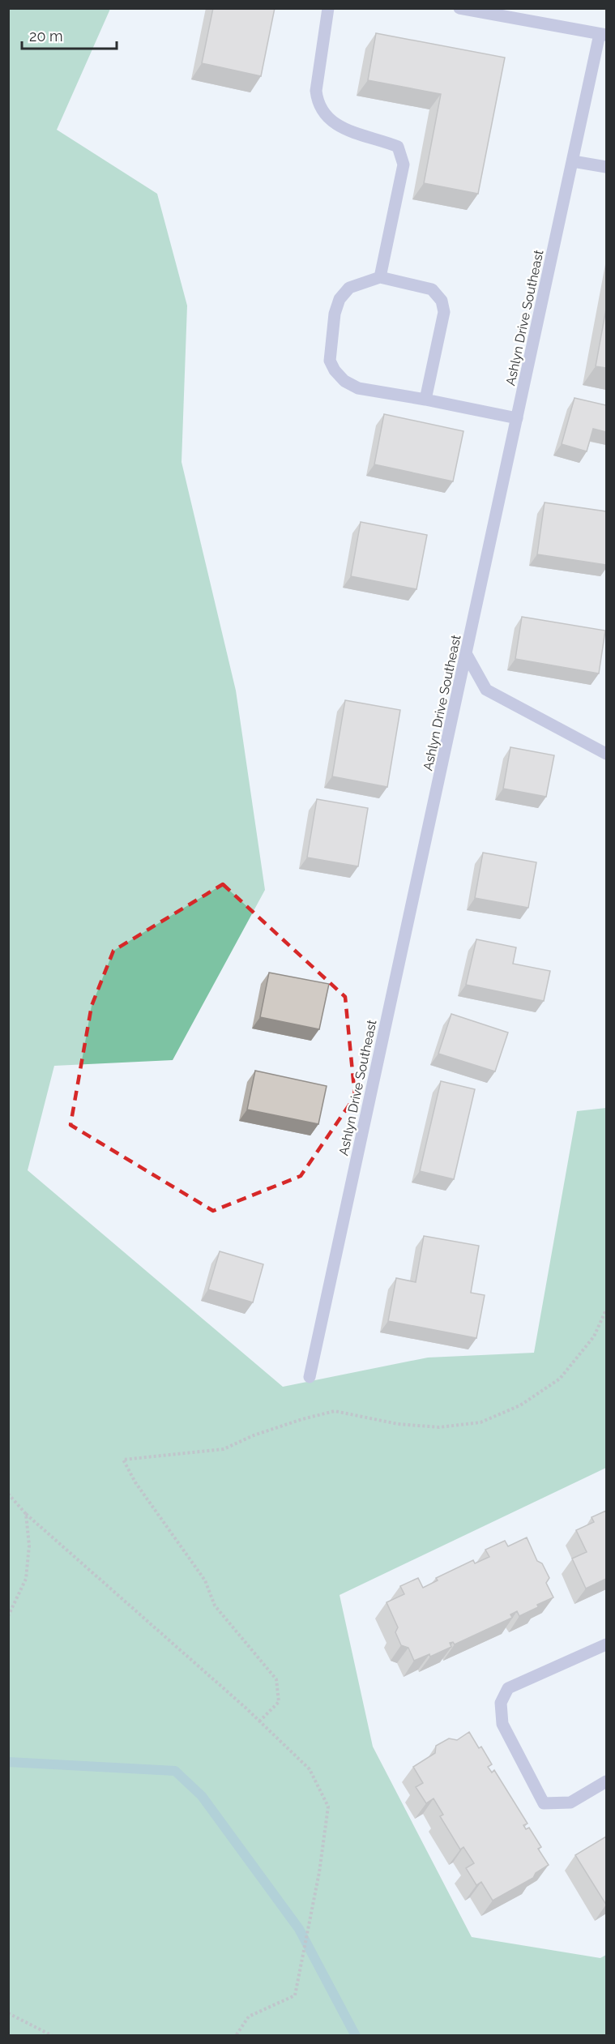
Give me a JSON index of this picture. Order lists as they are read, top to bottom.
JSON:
{
  "streets": {
    "street": ["Ashlyn Drive Southeast"]
  },
  "scale_bar": "20 m"
}
